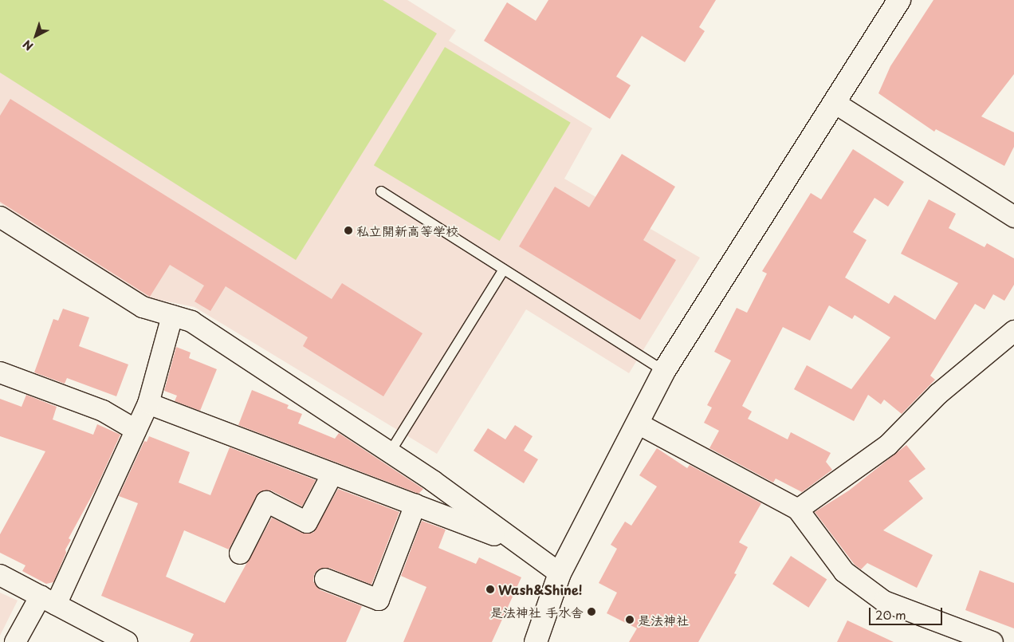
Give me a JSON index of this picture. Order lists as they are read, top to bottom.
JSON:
{
  "places": [
    "私立開新高等学校",
    "Wash&Shine!",
    "是法神社 手水舎",
    "是法神社"
  ],
  "scale_bar": "20 m",
  "north": "bottom left"
}
